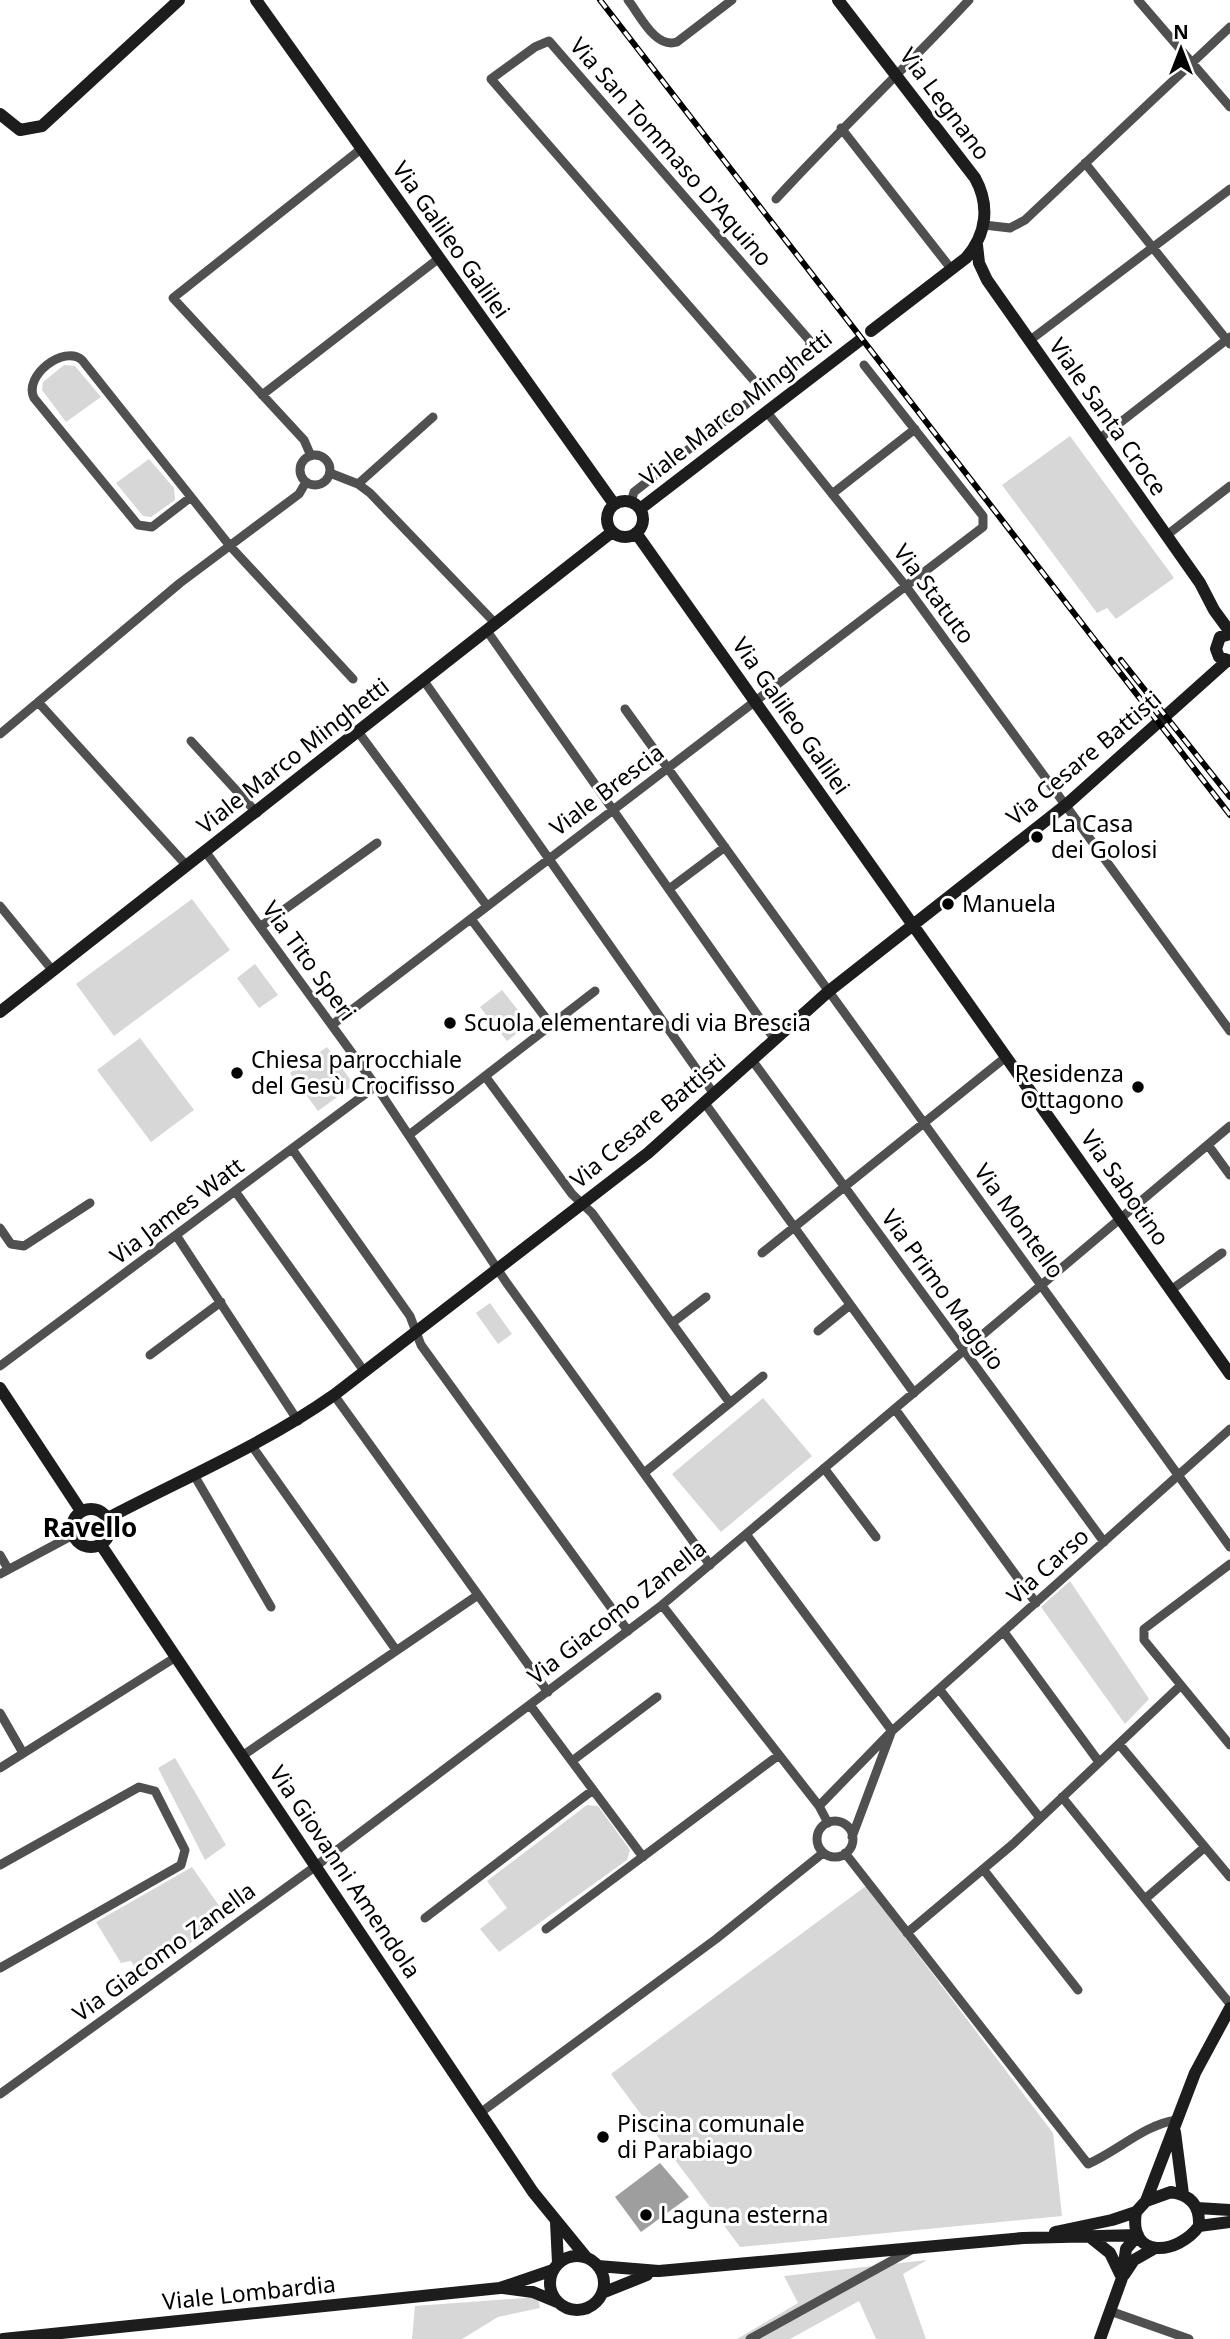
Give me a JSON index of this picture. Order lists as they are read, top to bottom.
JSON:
{
  "streets": {
    "street": [
      "Via Legnano",
      "Via San Tommaso D'Aquino",
      "Via Galileo Galilei",
      "Viale Marco Minghetti",
      "Viale Santa Croce",
      "Via Statuto",
      "Via Cesare Battisti",
      "Viale Brescia",
      "Via Tito Speri",
      "Via Sabotino",
      "Via James Watt",
      "Via Montello",
      "Via Primo Maggio",
      "Via Carso",
      "Via Giacomo Zanella",
      "Via Giovanni Amendola",
      "Viale Lombardia"
    ]
  },
  "crossings": [
    ["Via Legnano", "Viale Santa Croce"],
    ["Via Galileo Galilei", "Viale Marco Minghetti"],
    ["Via Galileo Galilei", "Via Cesare Battisti"],
    ["Via Galileo Galilei", "Viale Brescia"],
    ["Via Galileo Galilei", "Via Sabotino"],
    ["Viale Marco Minghetti", "Via Statuto"],
    ["Viale Marco Minghetti", "Via Tito Speri"],
    ["Viale Santa Croce", "Via Cesare Battisti"],
    ["Via Statuto", "Via Cesare Battisti"],
    ["Via Statuto", "Viale Brescia"],
    ["Via Cesare Battisti", "Via Tito Speri"],
    ["Via Cesare Battisti", "Via Sabotino"],
    ["Via Cesare Battisti", "Via Montello"],
    ["Via Cesare Battisti", "Via Primo Maggio"],
    ["Via Cesare Battisti", "Via Giovanni Amendola"],
    ["Viale Brescia", "Via Tito Speri"],
    ["Viale Brescia", "Via Montello"],
    ["Via Tito Speri", "Via James Watt"],
    ["Via Tito Speri", "Via Giacomo Zanella"],
    ["Via Sabotino", "Via Giacomo Zanella"],
    ["Via Montello", "Via Carso"],
    ["Via Montello", "Via Giacomo Zanella"],
    ["Via Primo Maggio", "Via Carso"],
    ["Via Primo Maggio", "Via Giacomo Zanella"],
    ["Via Giacomo Zanella", "Via Giovanni Amendola"],
    ["Via Giovanni Amendola", "Viale Lombardia"]
  ],
  "districts": ["Ravello"],
  "places": [
    "La Casa dei Golosi",
    "Manuela",
    "Scuola elementare di via Brescia",
    "Chiesa parrocchiale del Gesù Crocifisso",
    "Residenza Ottagono",
    "Piscina comunale di Parabiago",
    "Laguna esterna"
  ],
  "north": "top"
}
